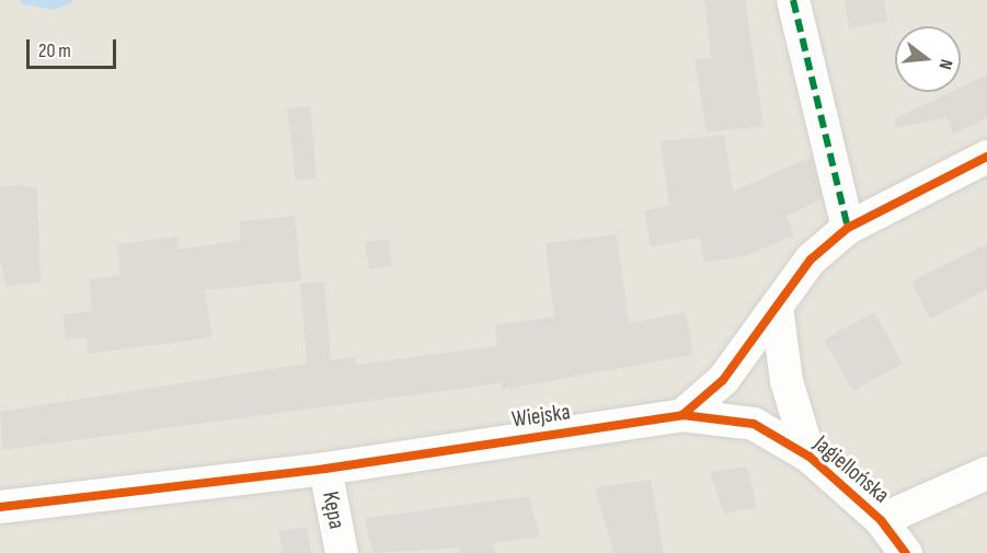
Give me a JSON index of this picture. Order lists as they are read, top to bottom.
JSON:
{
  "streets": {
    "street": ["Wiejska", "Jagiellońska", "Kępa"]
  },
  "crossings": [
    ["Wiejska", "Jagiellońska"],
    ["Wiejska", "Kępa"]
  ],
  "scale_bar": "20 m",
  "north": "right"
}
